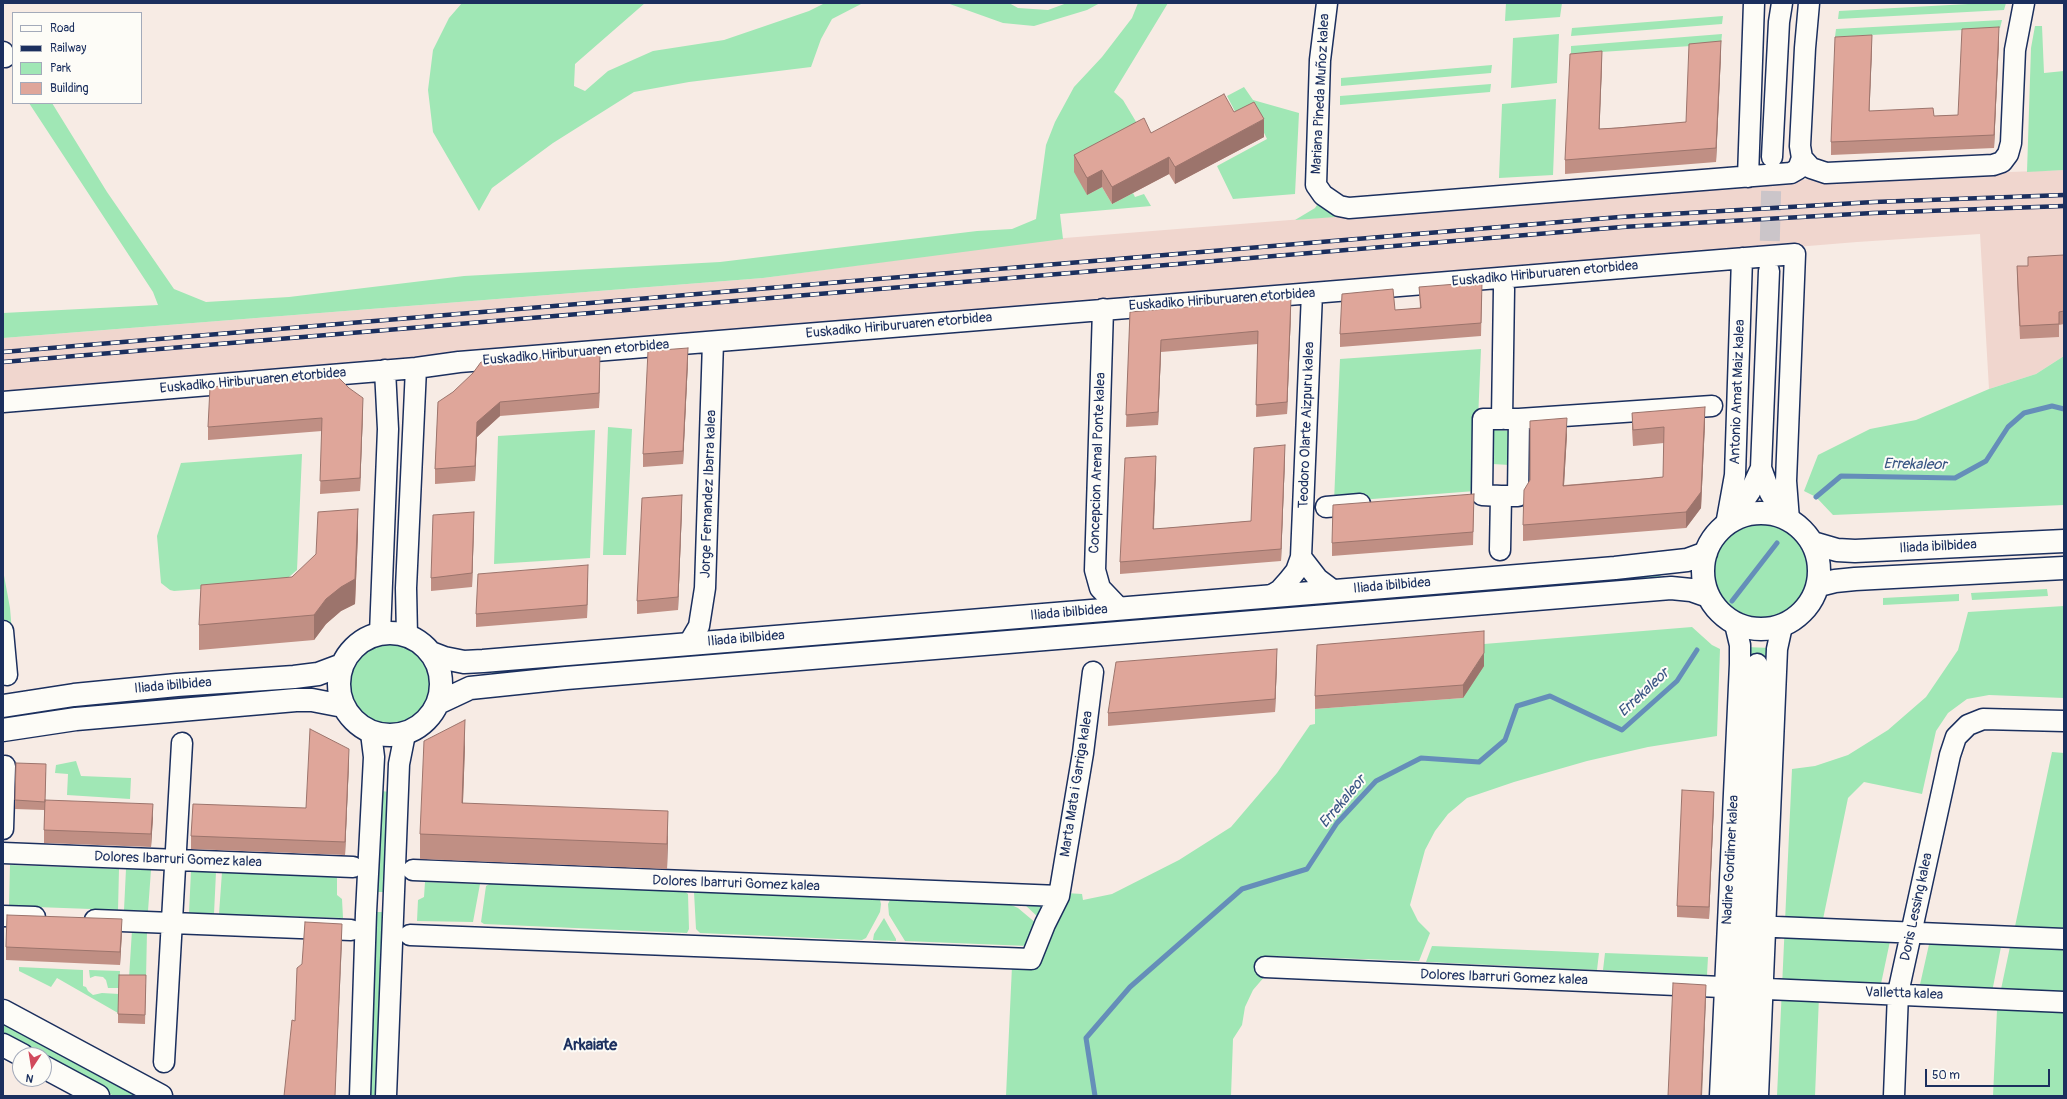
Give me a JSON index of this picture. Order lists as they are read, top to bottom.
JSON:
{
  "streets": {
    "street": [
      "Mariana Pineda Muñoz kalea",
      "Euskadiko Hiriburuaren etorbidea",
      "Antonio Amat Maiz kalea",
      "Teodoro Olarte Aizpuru kalea",
      "Concepcion Arenal Ponte kalea",
      "Jorge Fernandez Ibarra kalea",
      "Iliada ibilbidea",
      "Marta Mata i Garriga kalea",
      "Dolores Ibarruri Gomez kalea",
      "Nadine Gordimer kalea",
      "Doris Lessing kalea",
      "Valletta kalea"
    ]
  },
  "crossings": [
    ["Euskadiko Hiriburuaren etorbidea", "Antonio Amat Maiz kalea"],
    ["Euskadiko Hiriburuaren etorbidea", "Teodoro Olarte Aizpuru kalea"],
    ["Euskadiko Hiriburuaren etorbidea", "Concepcion Arenal Ponte kalea"],
    ["Euskadiko Hiriburuaren etorbidea", "Jorge Fernandez Ibarra kalea"],
    ["Euskadiko Hiriburuaren etorbidea", "Iliada ibilbidea"],
    ["Euskadiko Hiriburuaren etorbidea", "Nadine Gordimer kalea"],
    ["Antonio Amat Maiz kalea", "Iliada ibilbidea"],
    ["Antonio Amat Maiz kalea", "Nadine Gordimer kalea"],
    ["Teodoro Olarte Aizpuru kalea", "Iliada ibilbidea"],
    ["Concepcion Arenal Ponte kalea", "Iliada ibilbidea"],
    ["Jorge Fernandez Ibarra kalea", "Iliada ibilbidea"],
    ["Iliada ibilbidea", "Nadine Gordimer kalea"],
    ["Marta Mata i Garriga kalea", "Dolores Ibarruri Gomez kalea"],
    ["Dolores Ibarruri Gomez kalea", "Nadine Gordimer kalea"],
    ["Dolores Ibarruri Gomez kalea", "Valletta kalea"],
    ["Nadine Gordimer kalea", "Valletta kalea"],
    ["Doris Lessing kalea", "Valletta kalea"]
  ],
  "districts": ["Arkaiate"],
  "water": ["Errekaleor"],
  "legend": [
    "Road",
    "Railway",
    "Park",
    "Building"
  ],
  "scale_bar": "50 m",
  "north": "bottom"
}
